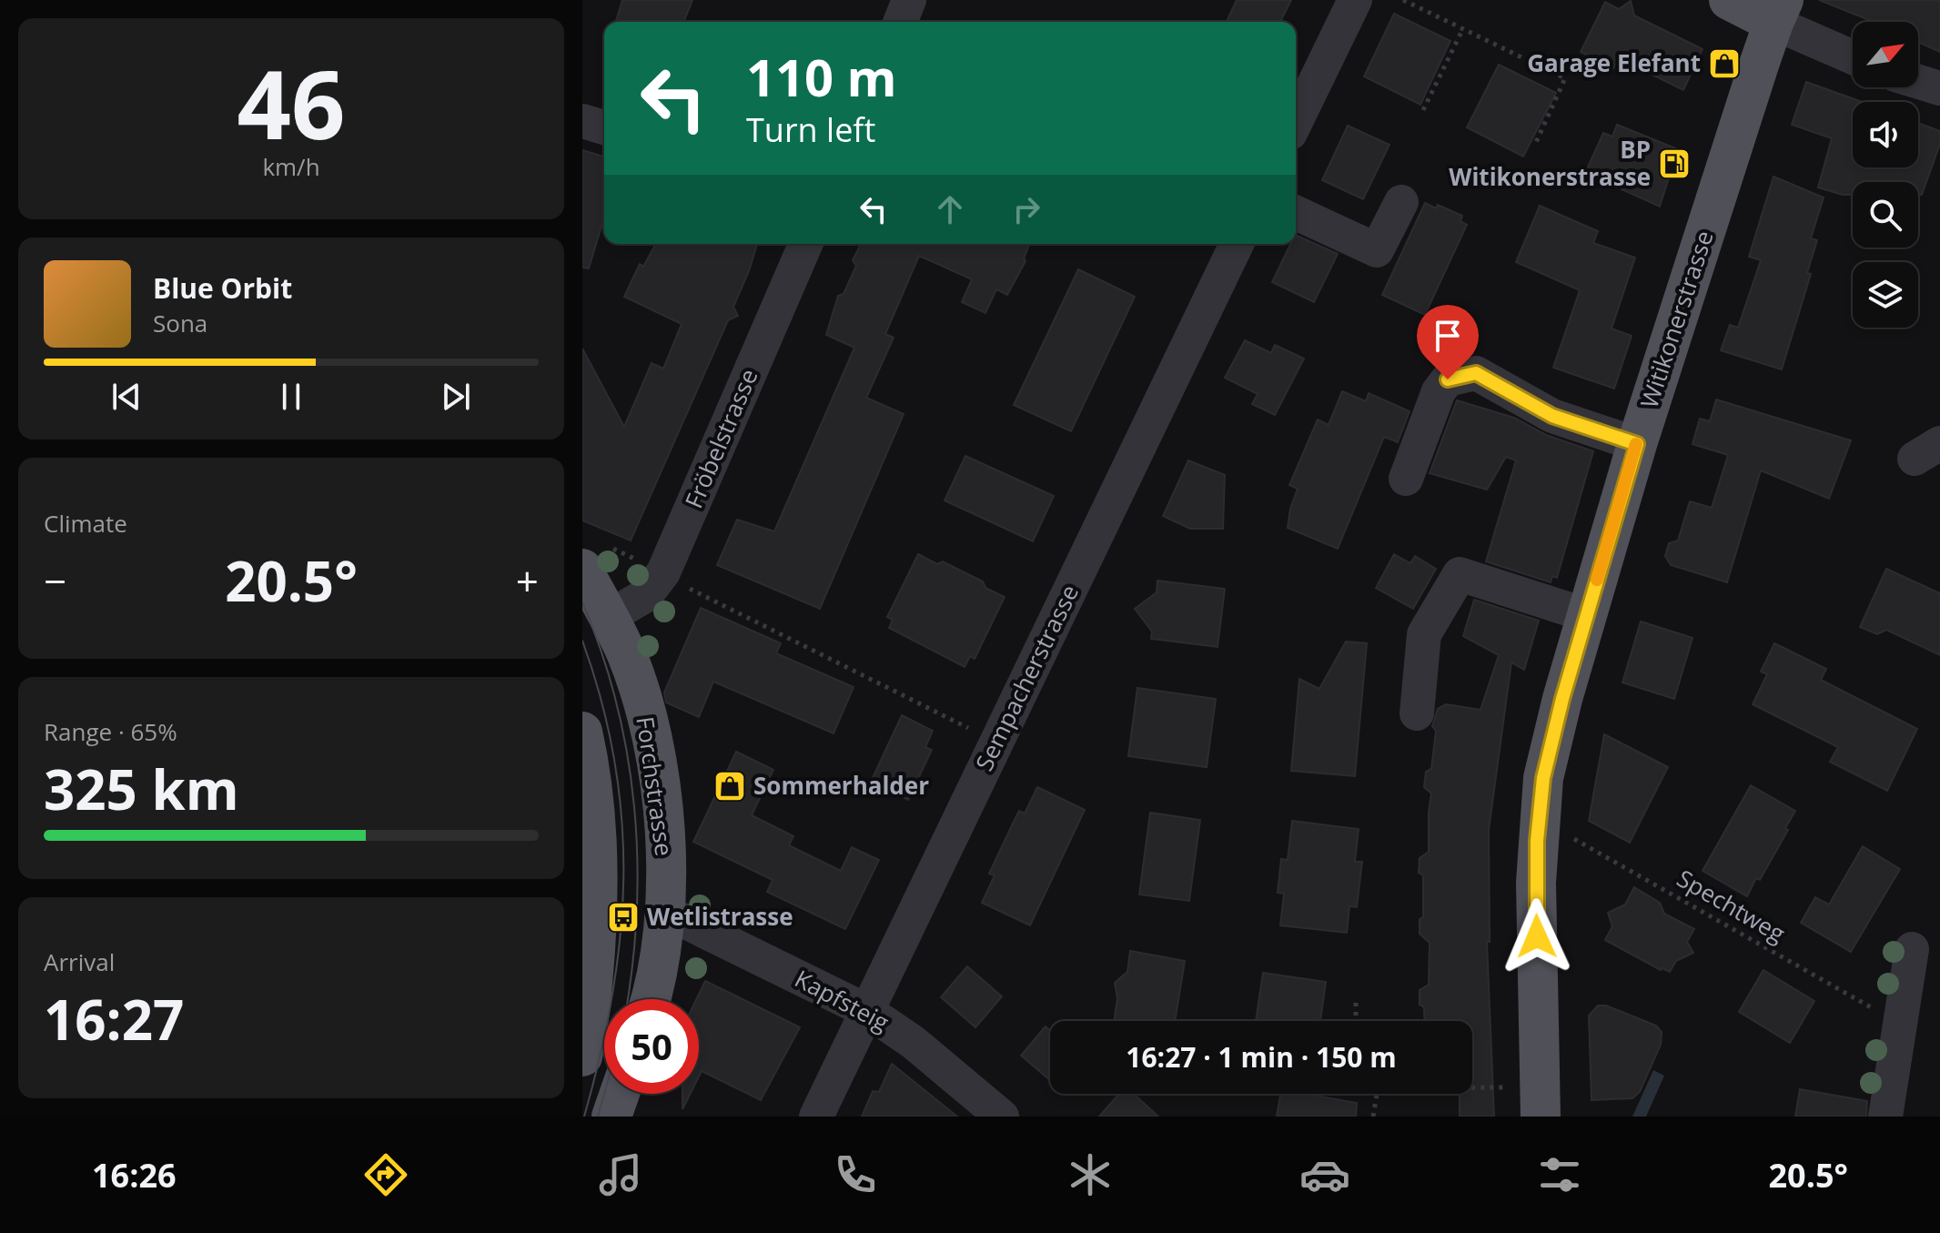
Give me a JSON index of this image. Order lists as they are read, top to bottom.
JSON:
{
  "streets": {
    "main road": ["Witikonerstrasse", "Forchstrasse"],
    "street": ["Fröbelstrasse", "Sempacherstrasse", "Kapfsteig"],
    "path": ["Spechtweg"]
  },
  "crossings": [
    ["Fröbelstrasse", "Forchstrasse"],
    ["Sempacherstrasse", "Kapfsteig"],
    ["Forchstrasse", "Kapfsteig"]
  ],
  "places": {
    "shop": ["Garage Elefant", "Sommerhalder"],
    "fuel station": ["BP Witikonerstrasse"],
    "bus stop": ["Wetlistrasse"]
  },
  "north": "top right",
  "page": {
    "tile": [
      ["46", "km/h"],
      "Climate",
      ["Range · 65%", "325 km"],
      ["Arrival", "16:27"]
    ],
    "turn": ["110 m", "Turn left"],
    "song": ["Blue Orbit", "Sona"],
    "heat": ["−", "20.5°", "+"],
    "limit": "50",
    "trip": "16:27 · 1 min · 150 m",
    "tabs": ["16:26", "20.5°"]
  }
}
